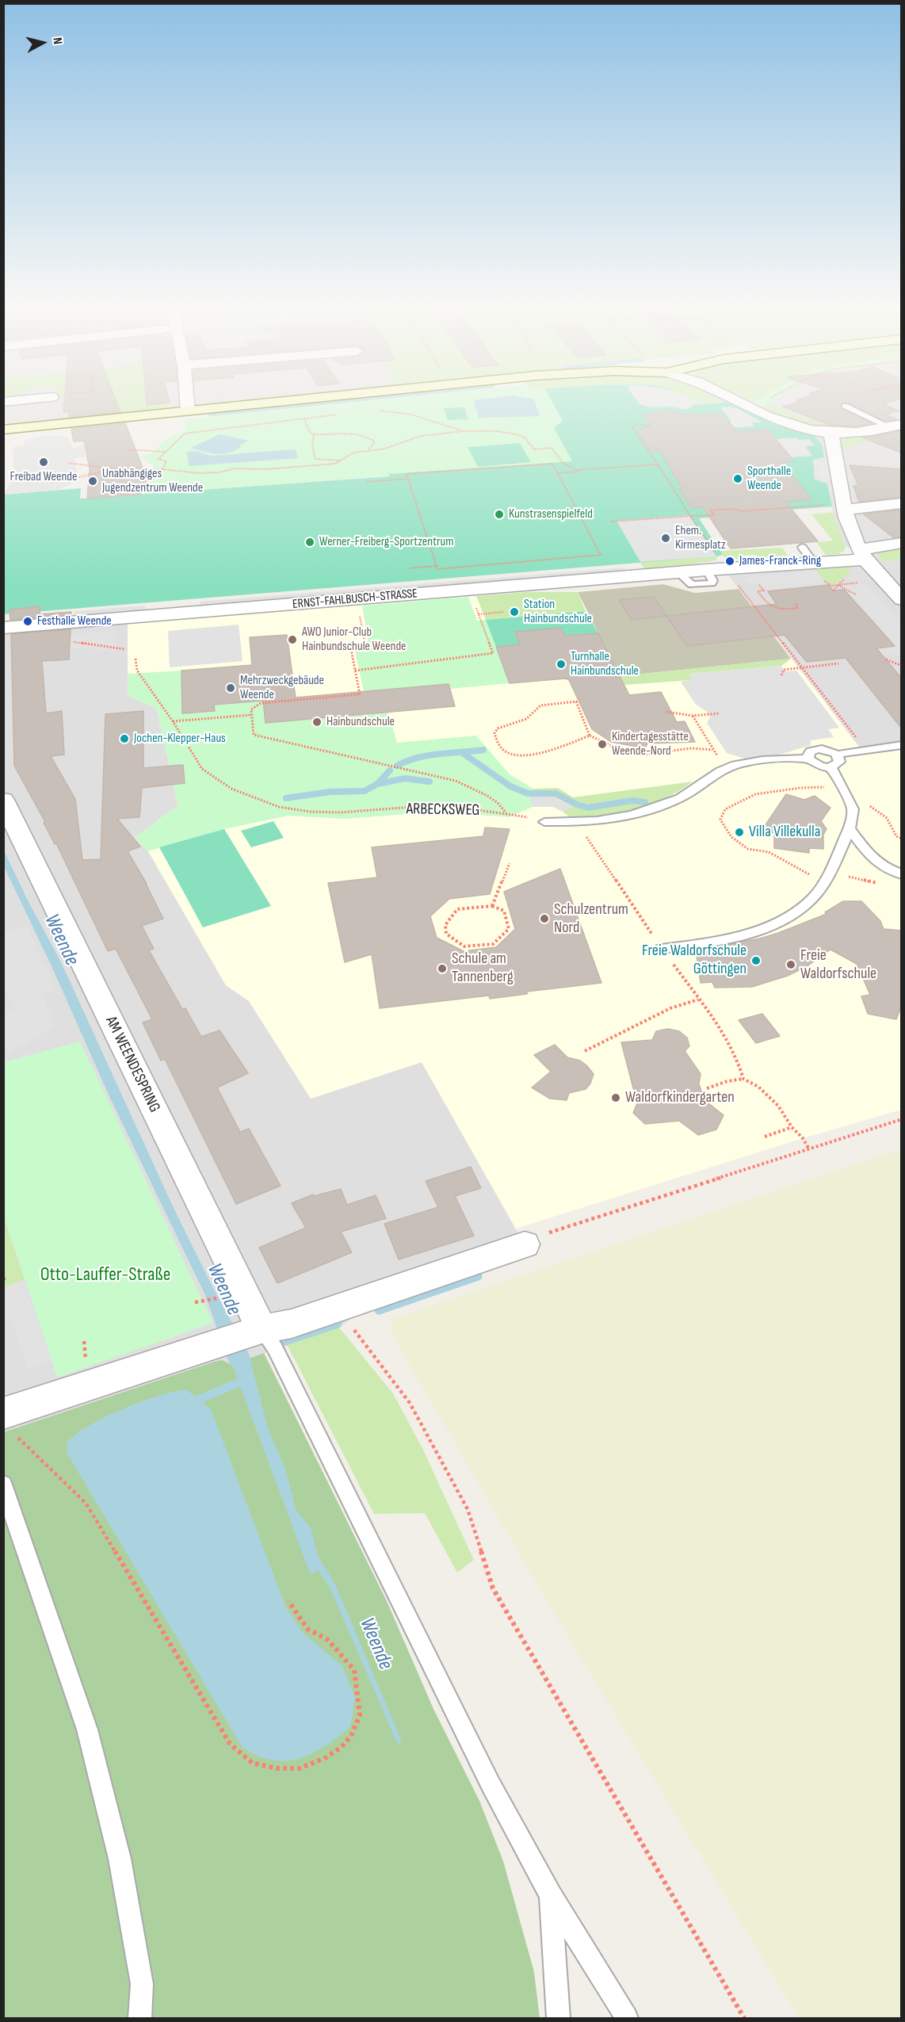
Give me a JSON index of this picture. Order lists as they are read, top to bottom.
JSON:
{
  "streets": {
    "street": ["ERNST-FAHLBUSCH-STRASSE", "AM WEENDESPRING"],
    "path": ["ARBECKSWEG"]
  },
  "water": ["Weende"],
  "parks": ["Otto-Lauffer-Straße"],
  "places": [
    "Freibad Weende",
    "Sporthalle Weende",
    "Unabhängiges Jugendzentrum Weende",
    "Kunstrasenspielfeld",
    "Ehem. Kirmesplatz",
    "Werner-Freiberg-Sportzentrum",
    "James-Franck-Ring",
    "Station Hainbundschule",
    "Festhalle Weende",
    "AWO Junior-Club Hainbundschule Weende",
    "Turnhalle Hainbundschule",
    "Mehrzweckgebäude Weende",
    "Hainbundschule",
    "Jochen-Klepper-Haus",
    "Kindertagesstätte Weende-Nord",
    "Villa Villekulla",
    "Schulzentrum Nord",
    "Freie Waldorfschule Göttingen",
    "Freie Waldorfschule",
    "Schule am Tannenberg",
    "Waldorfkindergarten"
  ],
  "north": "right"
}
